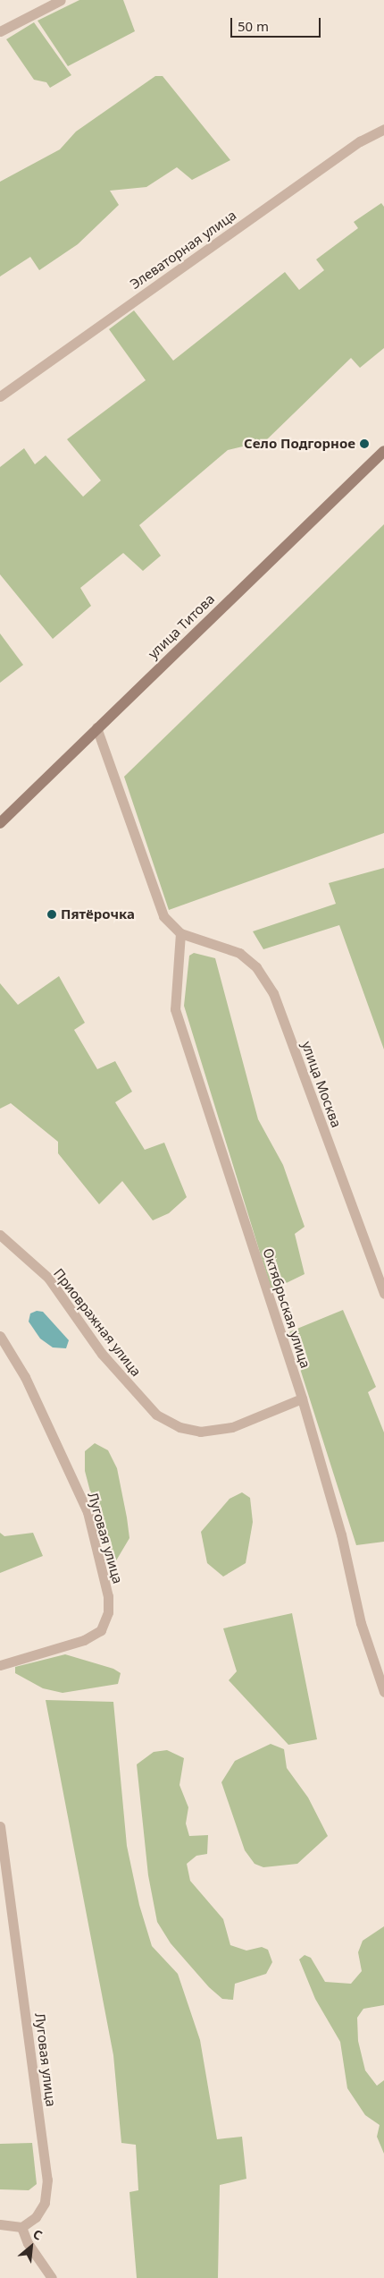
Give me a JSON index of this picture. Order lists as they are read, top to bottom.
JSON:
{
  "streets": {
    "main road": ["улица Титова"],
    "street": [
      "Элеваторная улица",
      "улица Москва",
      "Октябрьская улица",
      "Приовражная улица",
      "Луговая улица"
    ]
  },
  "crossings": [
    ["улица Москва", "Октябрьская улица"],
    ["Октябрьская улица", "Приовражная улица"]
  ],
  "places": ["Село Подгорное", "Пятёрочка"],
  "scale_bar": "50 m",
  "north": "top right"
}
